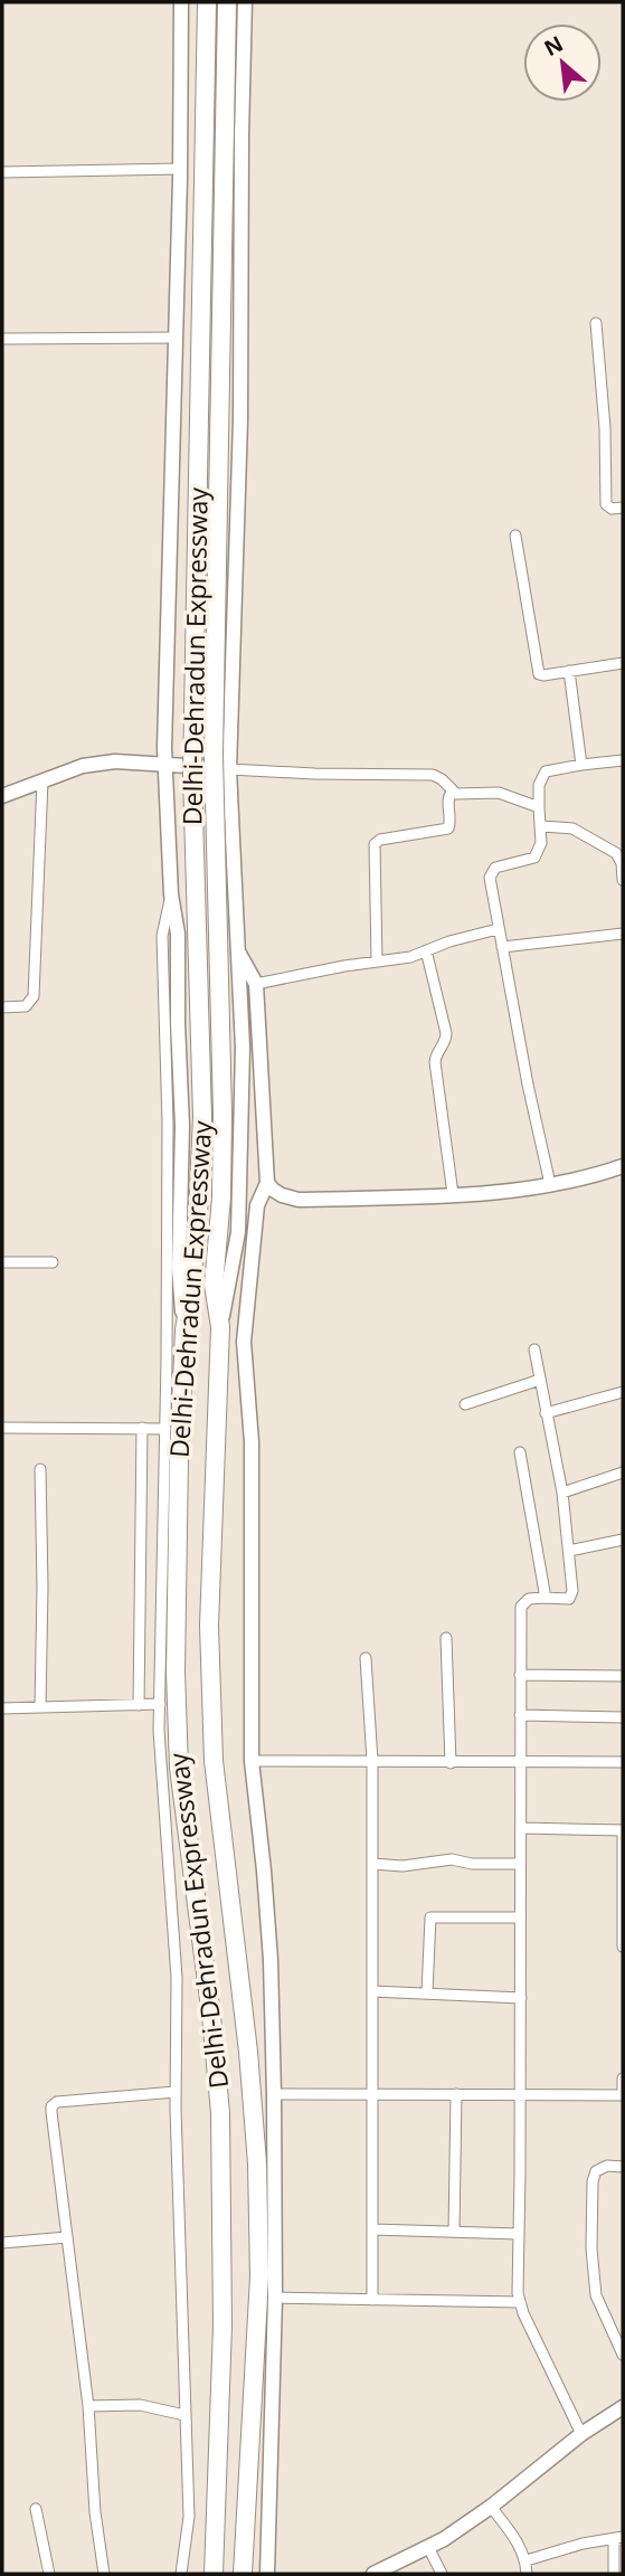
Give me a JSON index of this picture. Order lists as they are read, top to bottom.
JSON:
{
  "streets": {
    "highway": ["Delhi-Dehradun Expressway"]
  },
  "north": "top left"
}
